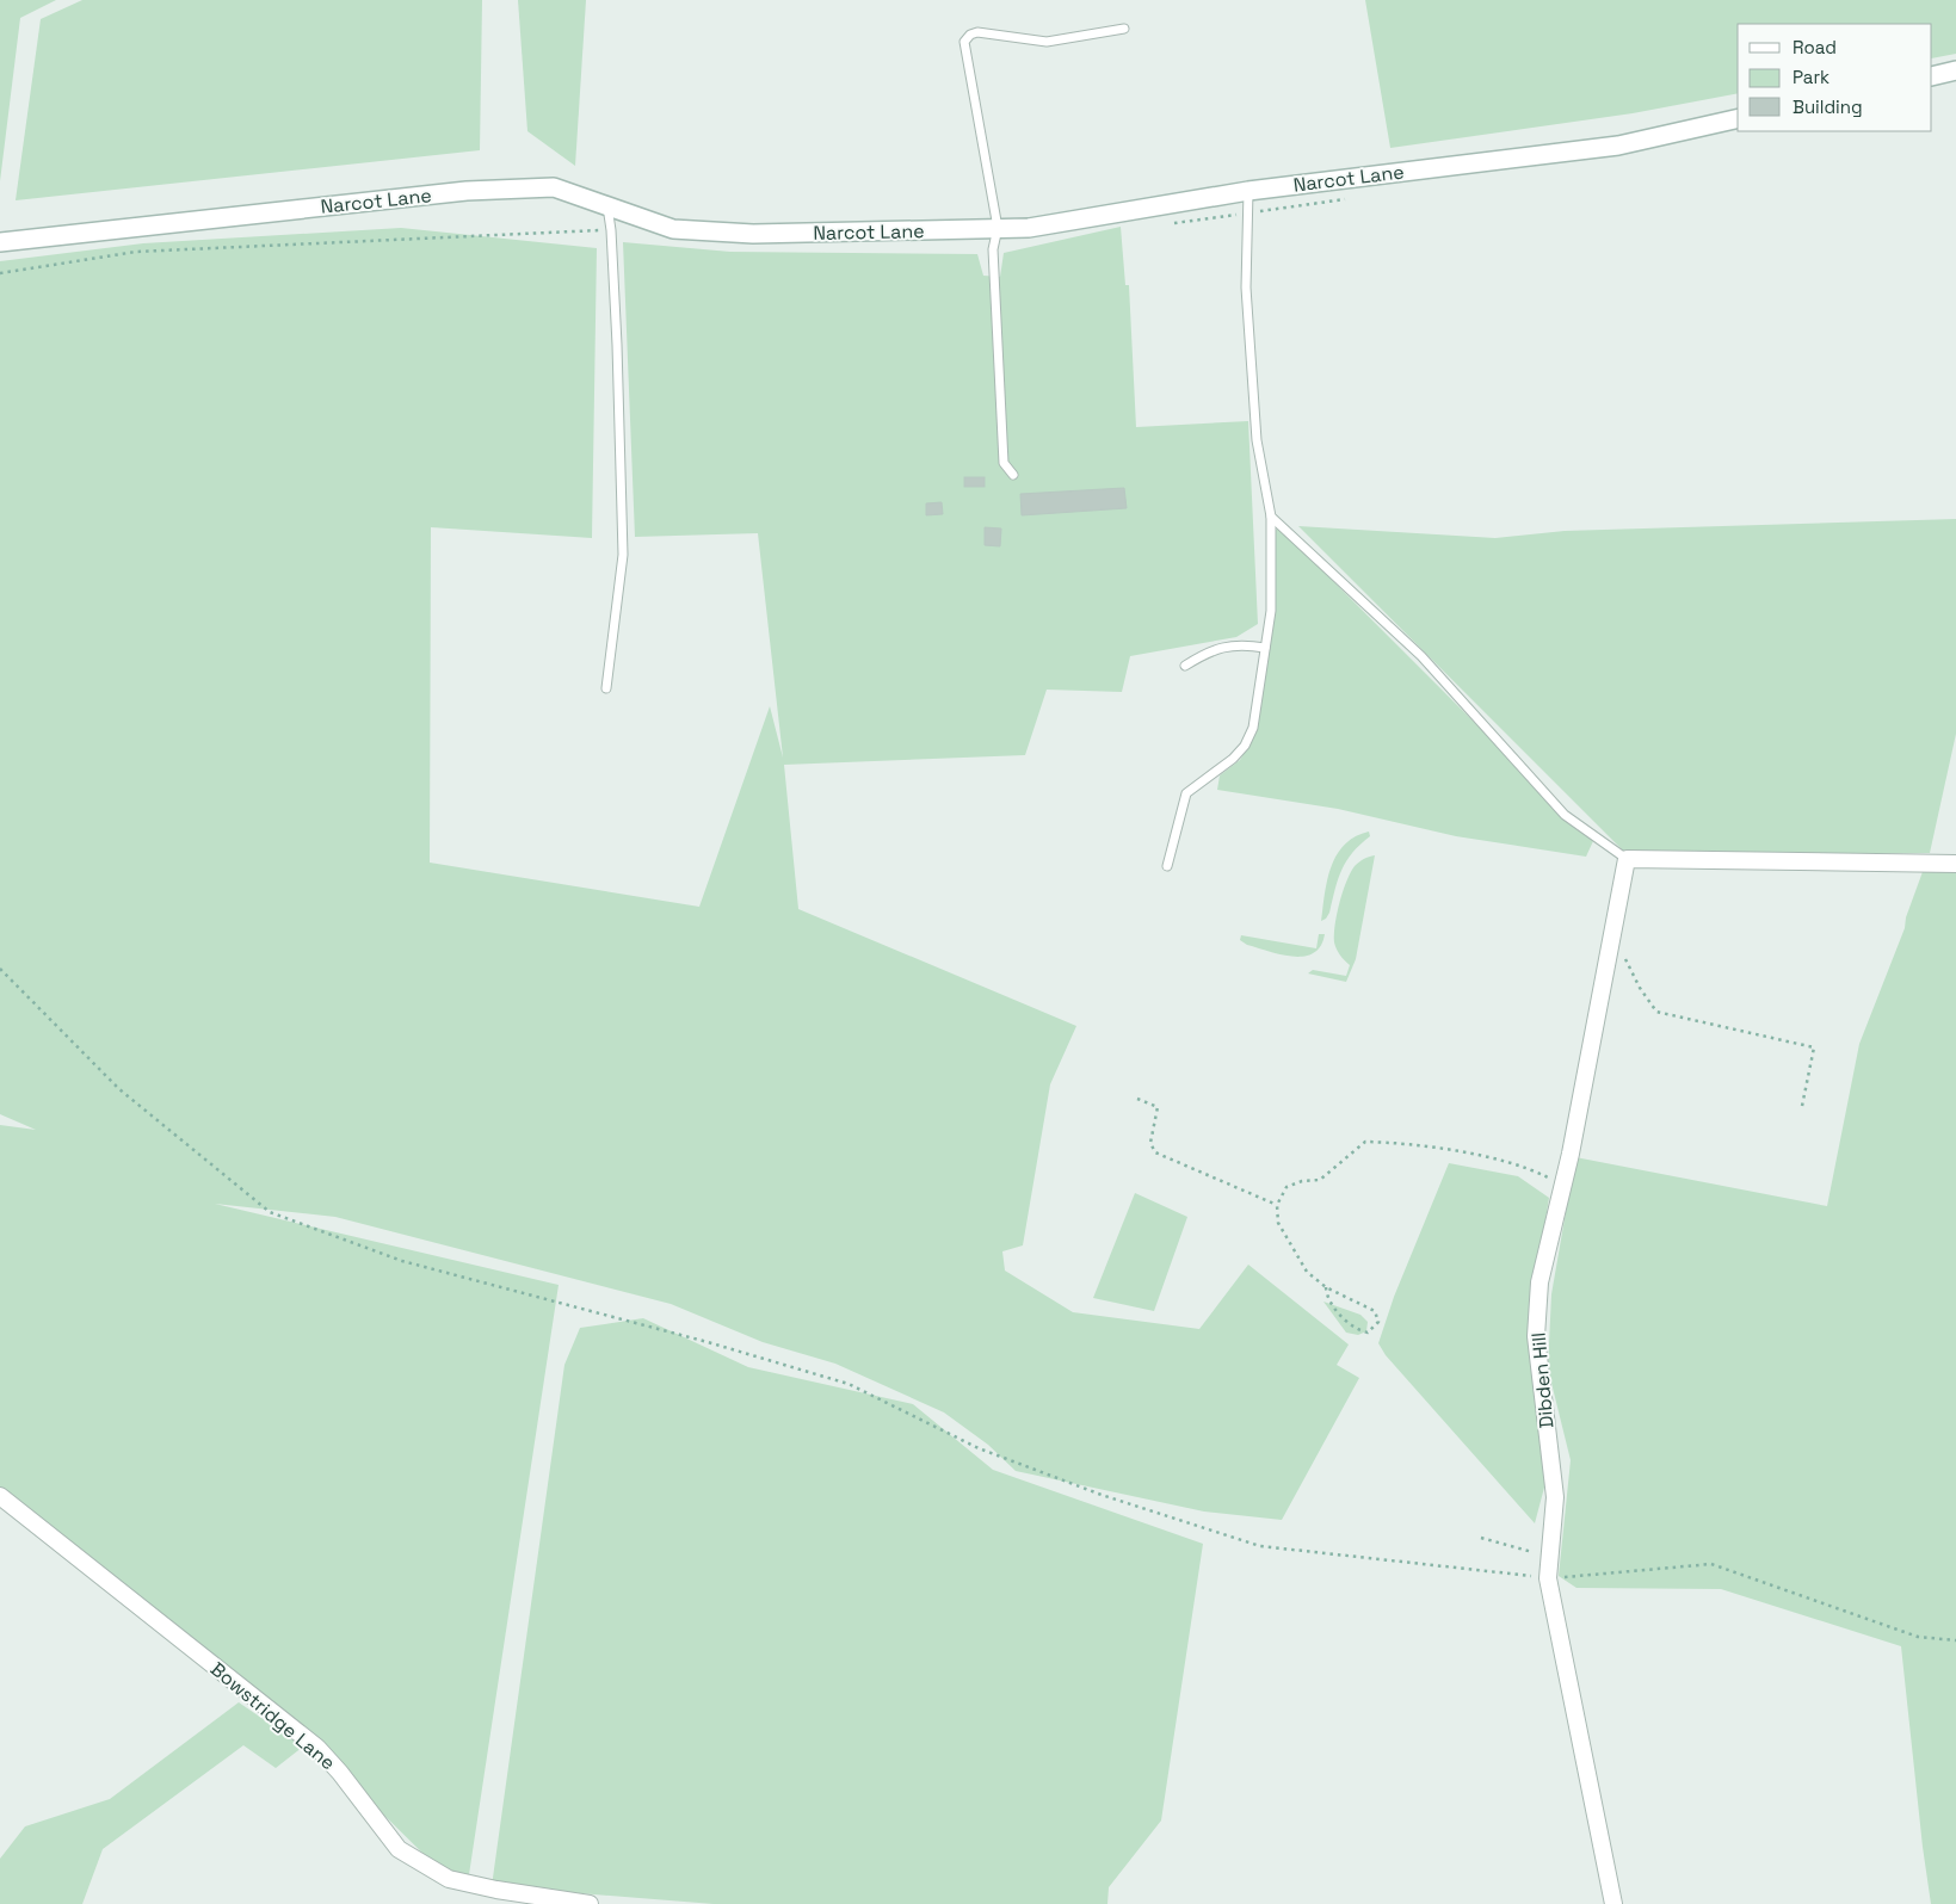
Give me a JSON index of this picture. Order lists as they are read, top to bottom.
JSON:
{
  "streets": {
    "street": ["Narcot Lane", "Dibden Hill", "Bowstridge Lane"]
  },
  "legend": ["Road", "Park", "Building"]
}
